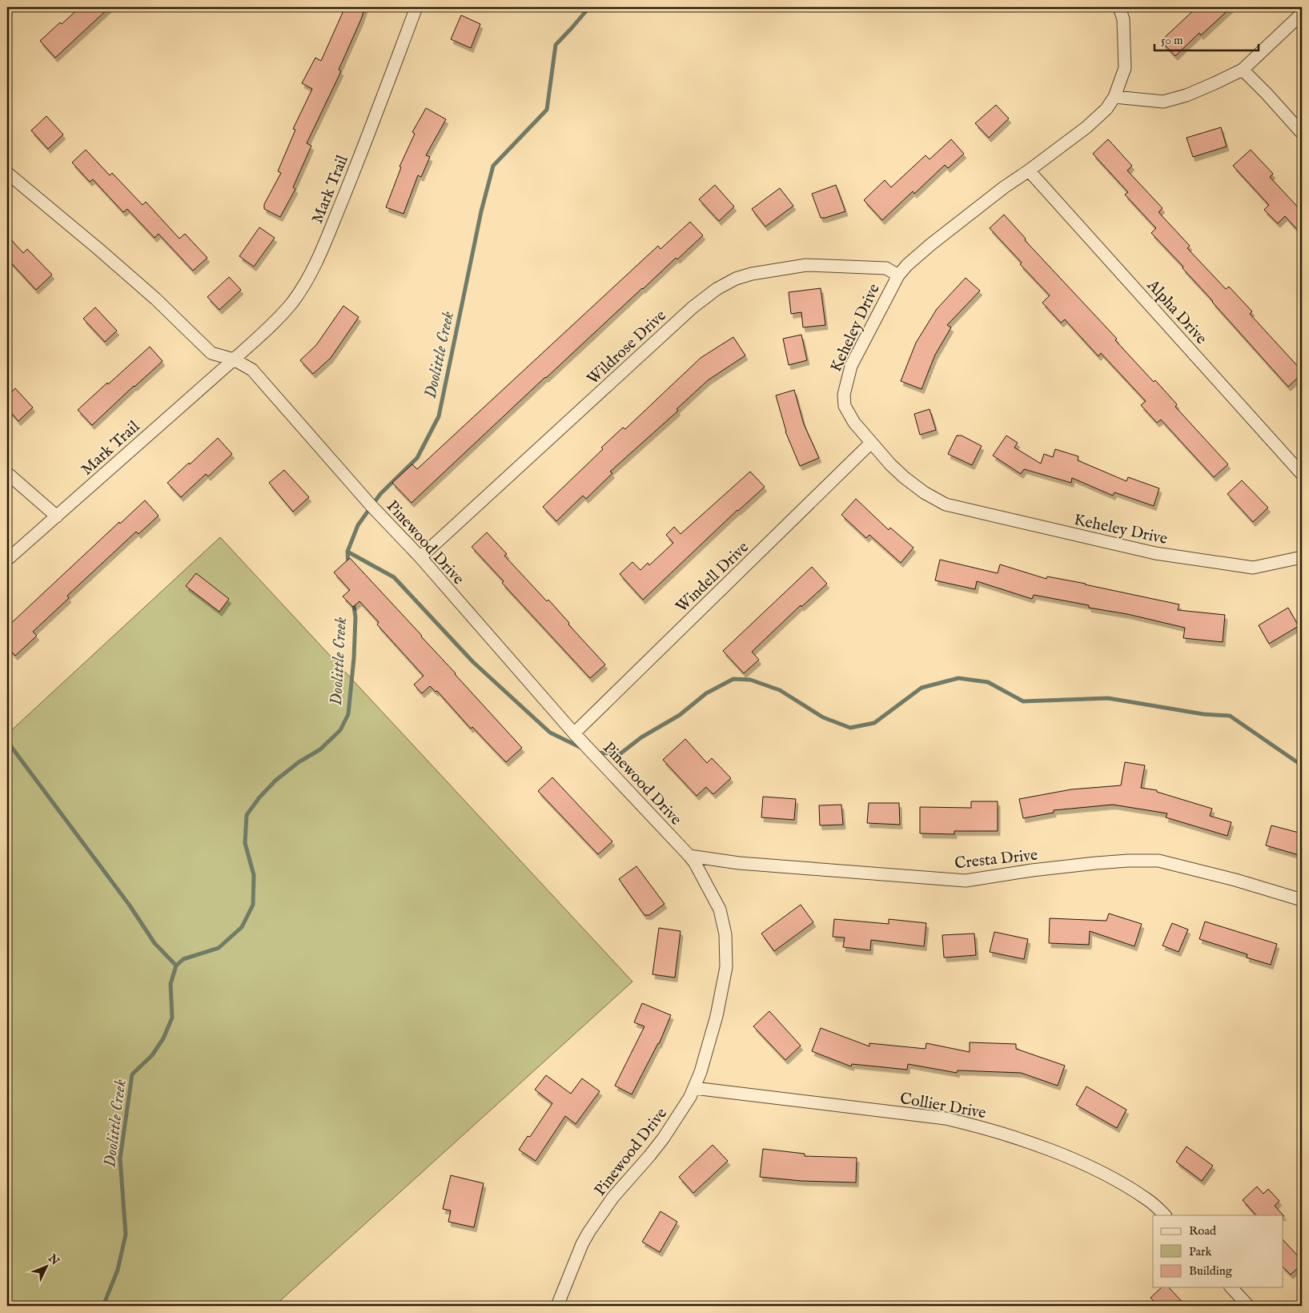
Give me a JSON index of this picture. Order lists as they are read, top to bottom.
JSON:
{
  "streets": {
    "street": [
      "Mark Trail",
      "Alpha Drive",
      "Keheley Drive",
      "Wildrose Drive",
      "Pinewood Drive",
      "Windell Drive",
      "Cresta Drive",
      "Collier Drive"
    ]
  },
  "crossings": [
    ["Mark Trail", "Pinewood Drive"],
    ["Alpha Drive", "Keheley Drive"],
    ["Keheley Drive", "Wildrose Drive"],
    ["Keheley Drive", "Windell Drive"],
    ["Wildrose Drive", "Pinewood Drive"],
    ["Pinewood Drive", "Windell Drive"],
    ["Pinewood Drive", "Cresta Drive"],
    ["Pinewood Drive", "Collier Drive"]
  ],
  "water": ["Doolittle Creek"],
  "legend": ["Road", "Park", "Building"],
  "scale_bar": "50 m",
  "north": "top right"
}
